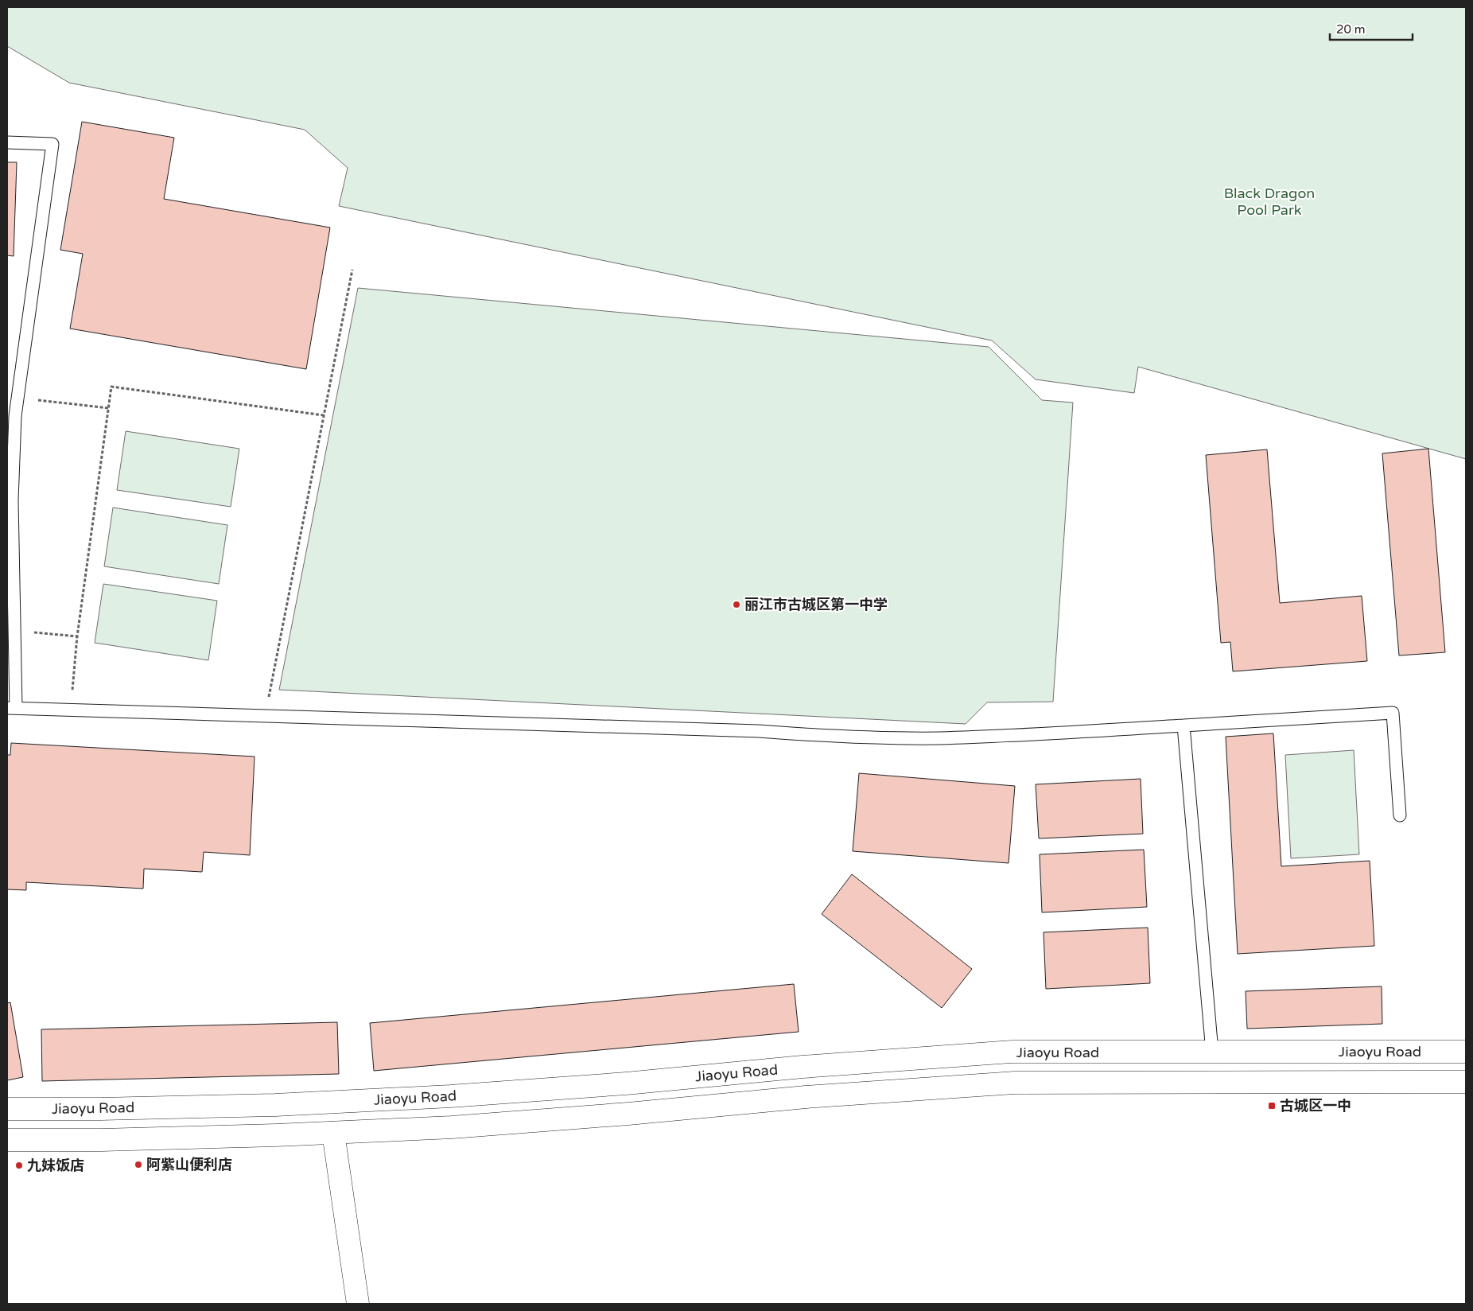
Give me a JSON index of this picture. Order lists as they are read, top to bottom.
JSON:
{
  "streets": {
    "street": ["Jiaoyu Road"]
  },
  "parks": ["Black Dragon Pool Park"],
  "places": {
    "other": ["丽江市古城区第一中学", "阿紫山便利店", "九妹饭店"],
    "transit": ["古城区一中"]
  },
  "scale_bar": "20 m"
}
